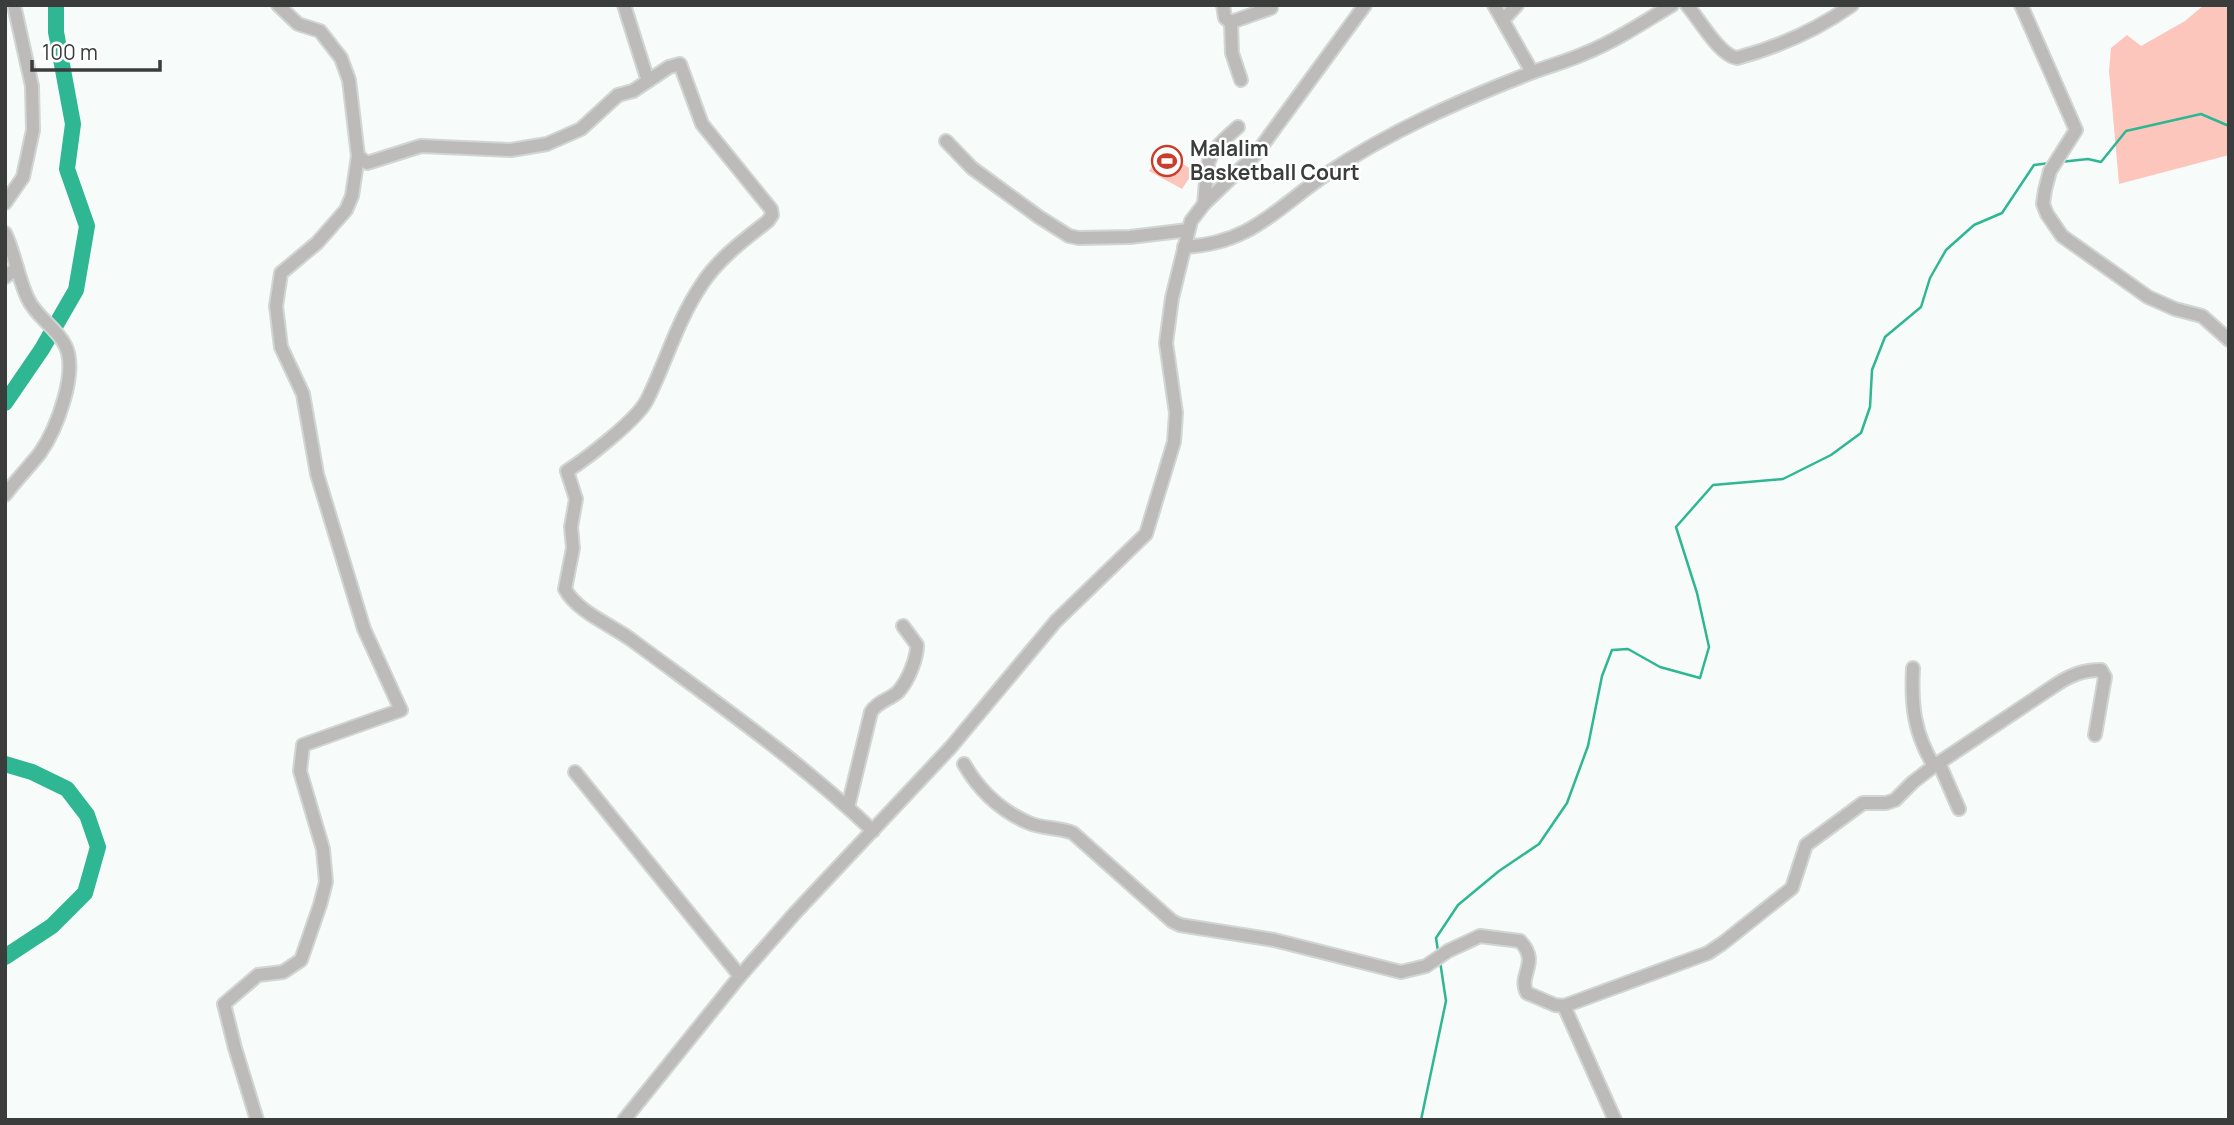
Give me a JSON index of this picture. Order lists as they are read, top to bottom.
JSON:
{
  "places": {
    "sports": ["Malalim Basketball Court"]
  },
  "scale_bar": "100 m"
}
